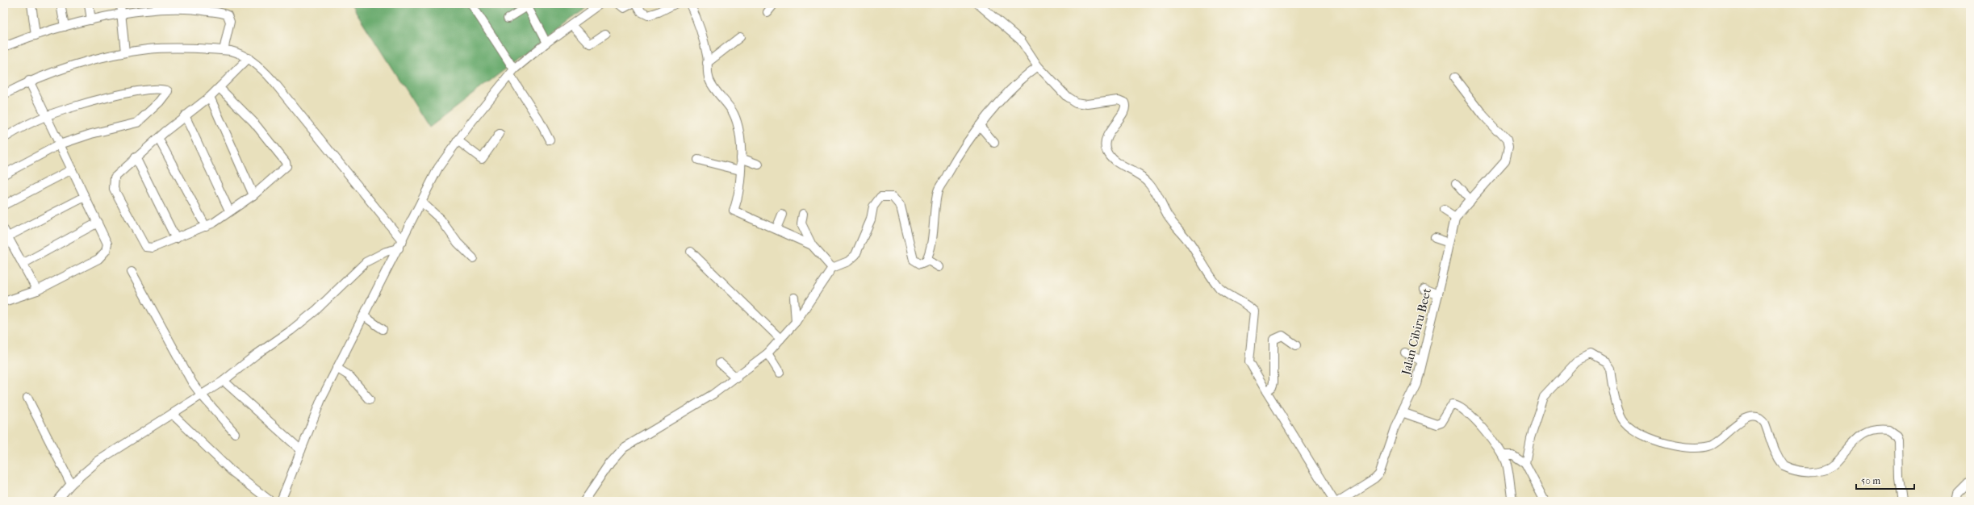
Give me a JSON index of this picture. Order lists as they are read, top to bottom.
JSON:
{
  "streets": {
    "street": ["Jalan Cibiru Beet"]
  },
  "scale_bar": "50 m"
}
